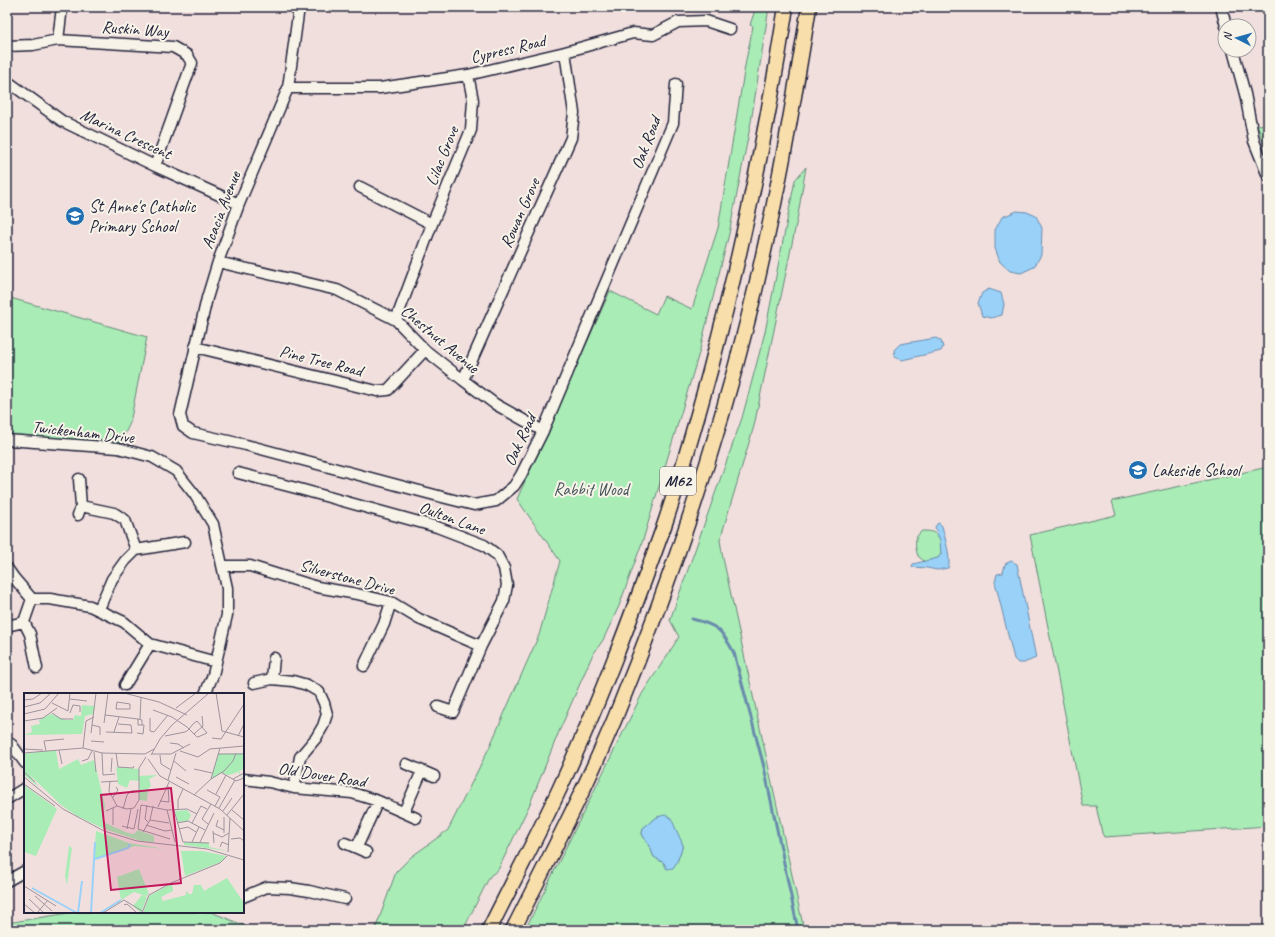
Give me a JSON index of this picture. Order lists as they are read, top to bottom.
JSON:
{
  "streets": {
    "highway": ["M62"],
    "street": [
      "Ruskin Way",
      "Cypress Road",
      "Marina Crescent",
      "Oak Road",
      "Lilac Grove",
      "Acacia Avenue",
      "Rowan Grove",
      "Chestnut Avenue",
      "Pine Tree Road",
      "Twickenham Drive",
      "Oulton Lane",
      "Silverstone Drive",
      "Old Dover Road"
    ]
  },
  "crossings": [
    ["Ruskin Way", "Marina Crescent"],
    ["Cypress Road", "Lilac Grove"],
    ["Cypress Road", "Acacia Avenue"],
    ["Cypress Road", "Rowan Grove"],
    ["Marina Crescent", "Acacia Avenue"],
    ["Oak Road", "Acacia Avenue"],
    ["Oak Road", "Chestnut Avenue"],
    ["Lilac Grove", "Chestnut Avenue"],
    ["Acacia Avenue", "Chestnut Avenue"],
    ["Acacia Avenue", "Pine Tree Road"],
    ["Rowan Grove", "Chestnut Avenue"],
    ["Chestnut Avenue", "Pine Tree Road"],
    ["Twickenham Drive", "Silverstone Drive"],
    ["Oulton Lane", "Silverstone Drive"]
  ],
  "parks": ["Rabbit Wood"],
  "places": {
    "school or university": ["St Anne's Catholic Primary School", "Lakeside School"]
  },
  "north": "left"
}
